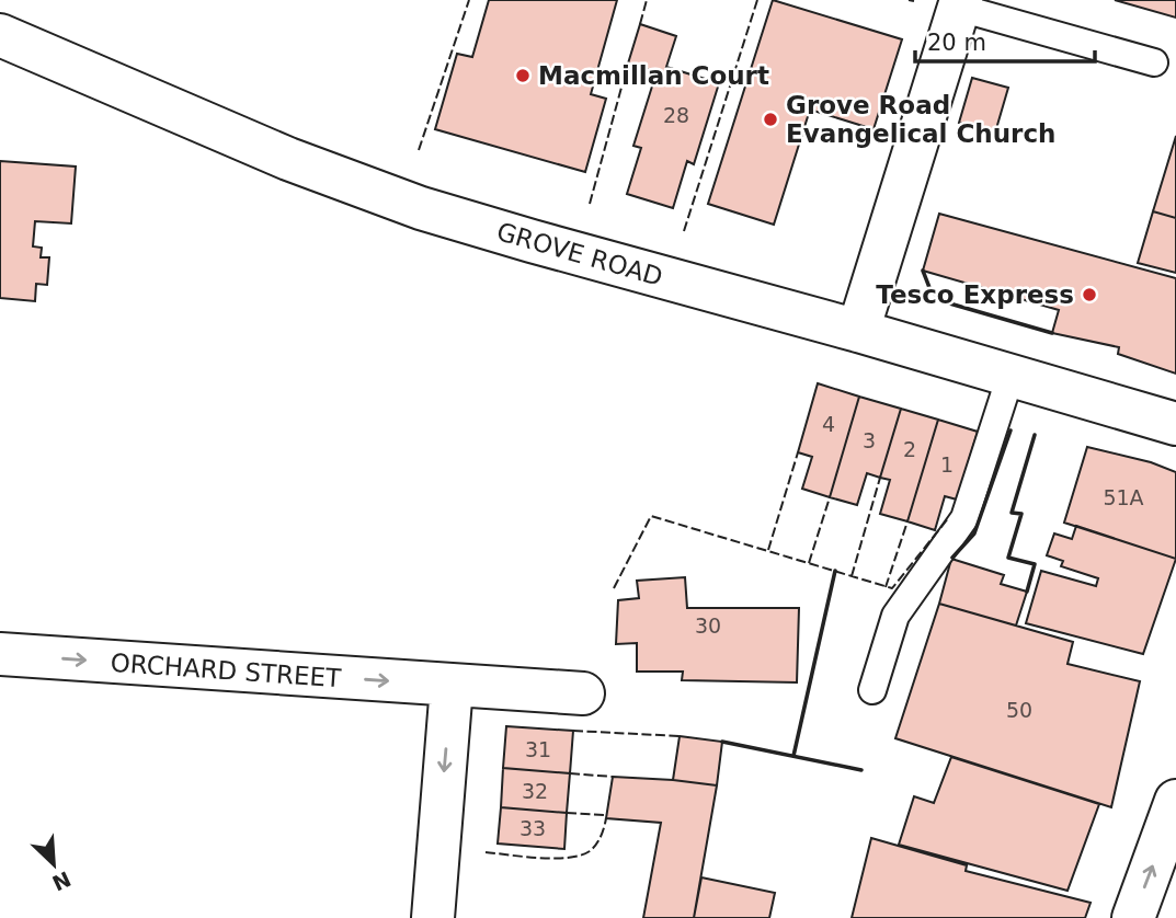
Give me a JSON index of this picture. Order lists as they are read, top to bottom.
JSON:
{
  "streets": {
    "street": ["GROVE ROAD", "ORCHARD STREET"]
  },
  "one_way": ["ORCHARD STREET"],
  "places": ["Macmillan Court", "Grove Road Evangelical Church", "Tesco Express"],
  "house_numbers": [
    "28",
    "4",
    "3",
    "2",
    "1",
    "51A",
    "30",
    "50",
    "31",
    "32",
    "33"
  ],
  "scale_bar": "20 m",
  "north": "bottom right"
}
